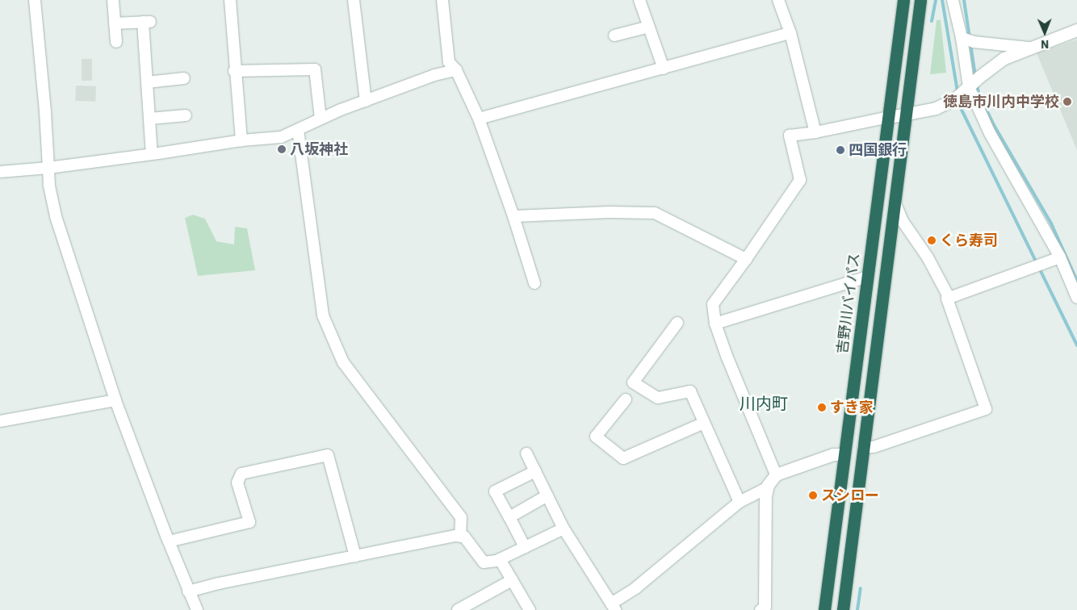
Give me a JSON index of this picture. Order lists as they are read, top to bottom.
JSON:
{
  "streets": {
    "highway": ["吉野川バイパス"]
  },
  "districts": ["川内町"],
  "places": [
    "徳島市川内中学校",
    "八坂神社",
    "四国銀行",
    "くら寿司",
    "すき家",
    "スシロー"
  ],
  "north": "bottom"
}
